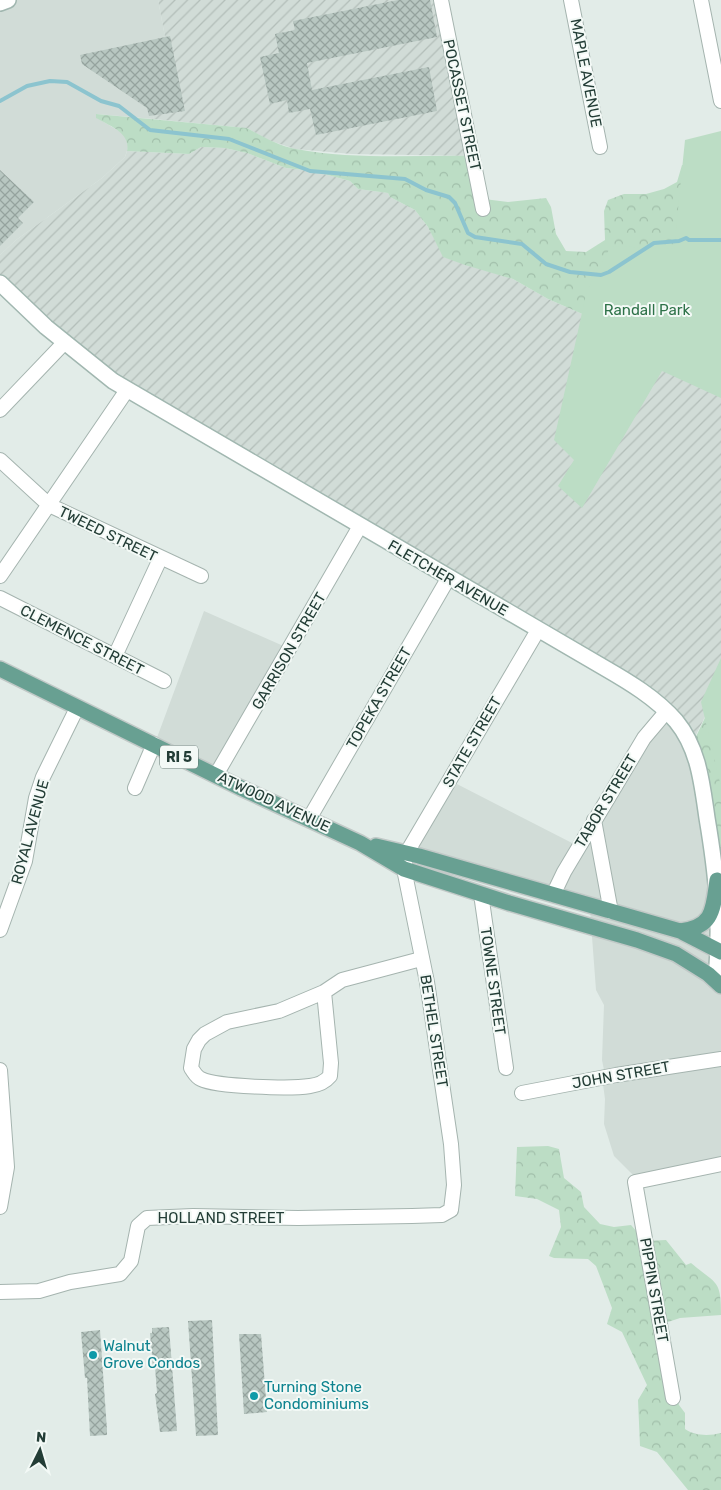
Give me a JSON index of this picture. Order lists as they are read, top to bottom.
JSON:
{
  "streets": {
    "main road": ["RI 5", "ATWOOD AVENUE"],
    "street": [
      "MAPLE AVENUE",
      "POCASSET STREET",
      "TWEED STREET",
      "FLETCHER AVENUE",
      "CLEMENCE STREET",
      "GARRISON STREET",
      "TOPEKA STREET",
      "STATE STREET",
      "TABOR STREET",
      "ROYAL AVENUE",
      "TOWNE STREET",
      "BETHEL STREET",
      "JOHN STREET",
      "HOLLAND STREET",
      "PIPPIN STREET"
    ]
  },
  "crossings": [
    ["FLETCHER AVENUE", "GARRISON STREET"],
    ["FLETCHER AVENUE", "TOPEKA STREET"],
    ["FLETCHER AVENUE", "STATE STREET"],
    ["FLETCHER AVENUE", "TABOR STREET"],
    ["FLETCHER AVENUE", "ATWOOD AVENUE"],
    ["GARRISON STREET", "ATWOOD AVENUE"],
    ["TOPEKA STREET", "ATWOOD AVENUE"],
    ["STATE STREET", "ATWOOD AVENUE"],
    ["STATE STREET", "BETHEL STREET"],
    ["TABOR STREET", "ATWOOD AVENUE"],
    ["ATWOOD AVENUE", "ROYAL AVENUE"],
    ["ATWOOD AVENUE", "TOWNE STREET"],
    ["ATWOOD AVENUE", "BETHEL STREET"],
    ["BETHEL STREET", "HOLLAND STREET"]
  ],
  "parks": ["Randall Park"],
  "places": ["Walnut Grove Condos", "Turning Stone Condominiums"],
  "north": "top"
}
